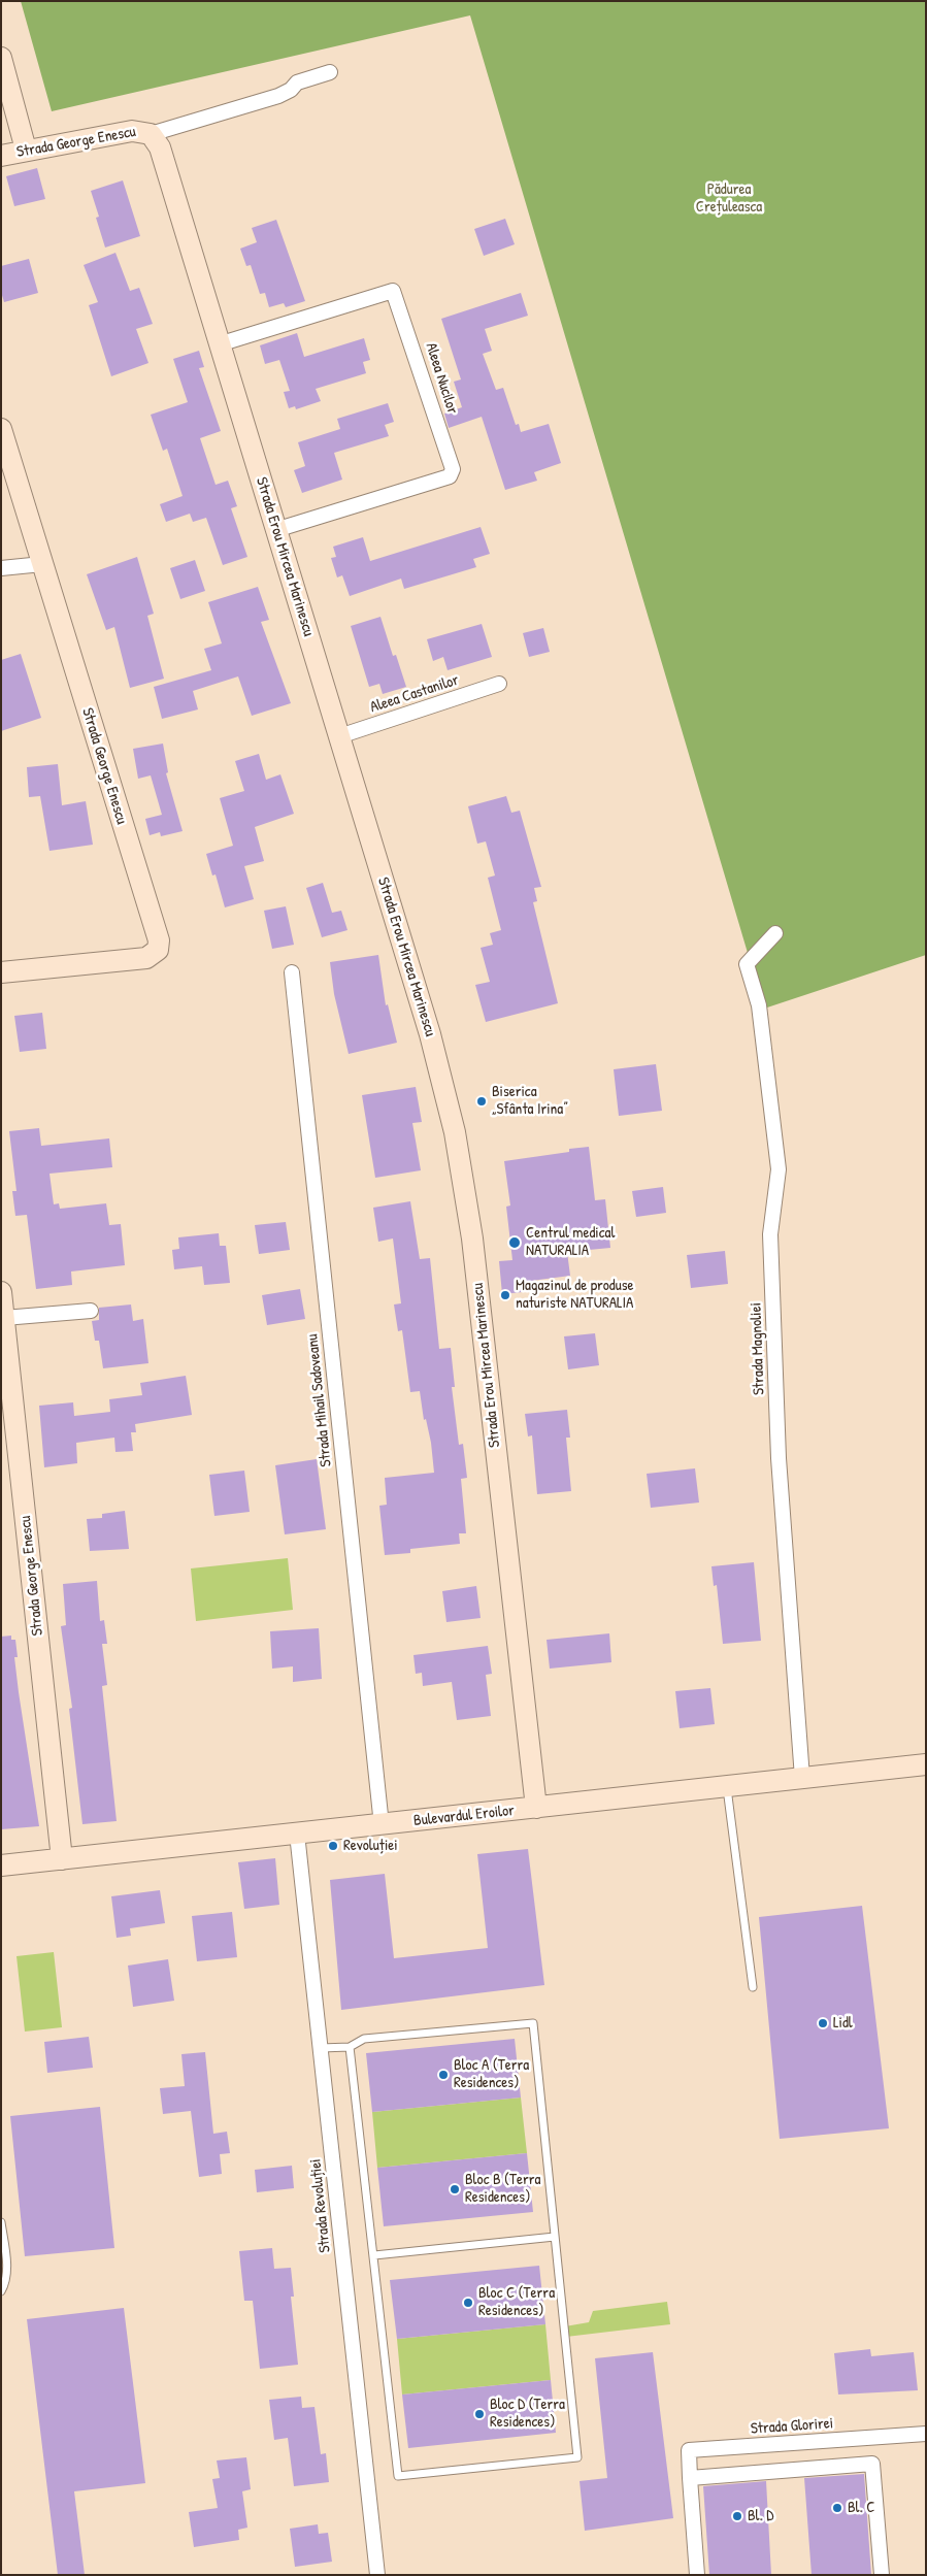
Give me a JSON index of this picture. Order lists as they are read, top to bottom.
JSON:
{
  "streets": {
    "street": [
      "Strada George Enescu",
      "Aleea Nucilor",
      "Strada Erou Mircea Marinescu",
      "Aleea Castanilor",
      "Strada Magnoliei",
      "Strada Mihail Sadoveanu",
      "Bulevardul Eroilor",
      "Strada Revoluției",
      "Strada Glorirei"
    ]
  },
  "crossings": [
    ["Strada George Enescu", "Strada Erou Mircea Marinescu"],
    ["Strada George Enescu", "Bulevardul Eroilor"],
    ["Aleea Nucilor", "Strada Erou Mircea Marinescu"],
    ["Strada Erou Mircea Marinescu", "Aleea Castanilor"],
    ["Strada Erou Mircea Marinescu", "Bulevardul Eroilor"],
    ["Strada Magnoliei", "Bulevardul Eroilor"],
    ["Strada Mihail Sadoveanu", "Bulevardul Eroilor"],
    ["Bulevardul Eroilor", "Strada Revoluției"]
  ],
  "parks": ["Pădurea Crețuleasca"],
  "places": [
    "Biserica „Sfânta Irina”",
    "Centrul medical NATURALIA",
    "Magazinul de produse naturiste NATURALIA",
    "Revoluției",
    "Lidl",
    "Bloc A (Terra Residences)",
    "Bloc B (Terra Residences)",
    "Bloc C (Terra Residences)",
    "Bloc D (Terra Residences)",
    "Bl. C",
    "Bl. D"
  ]
}
